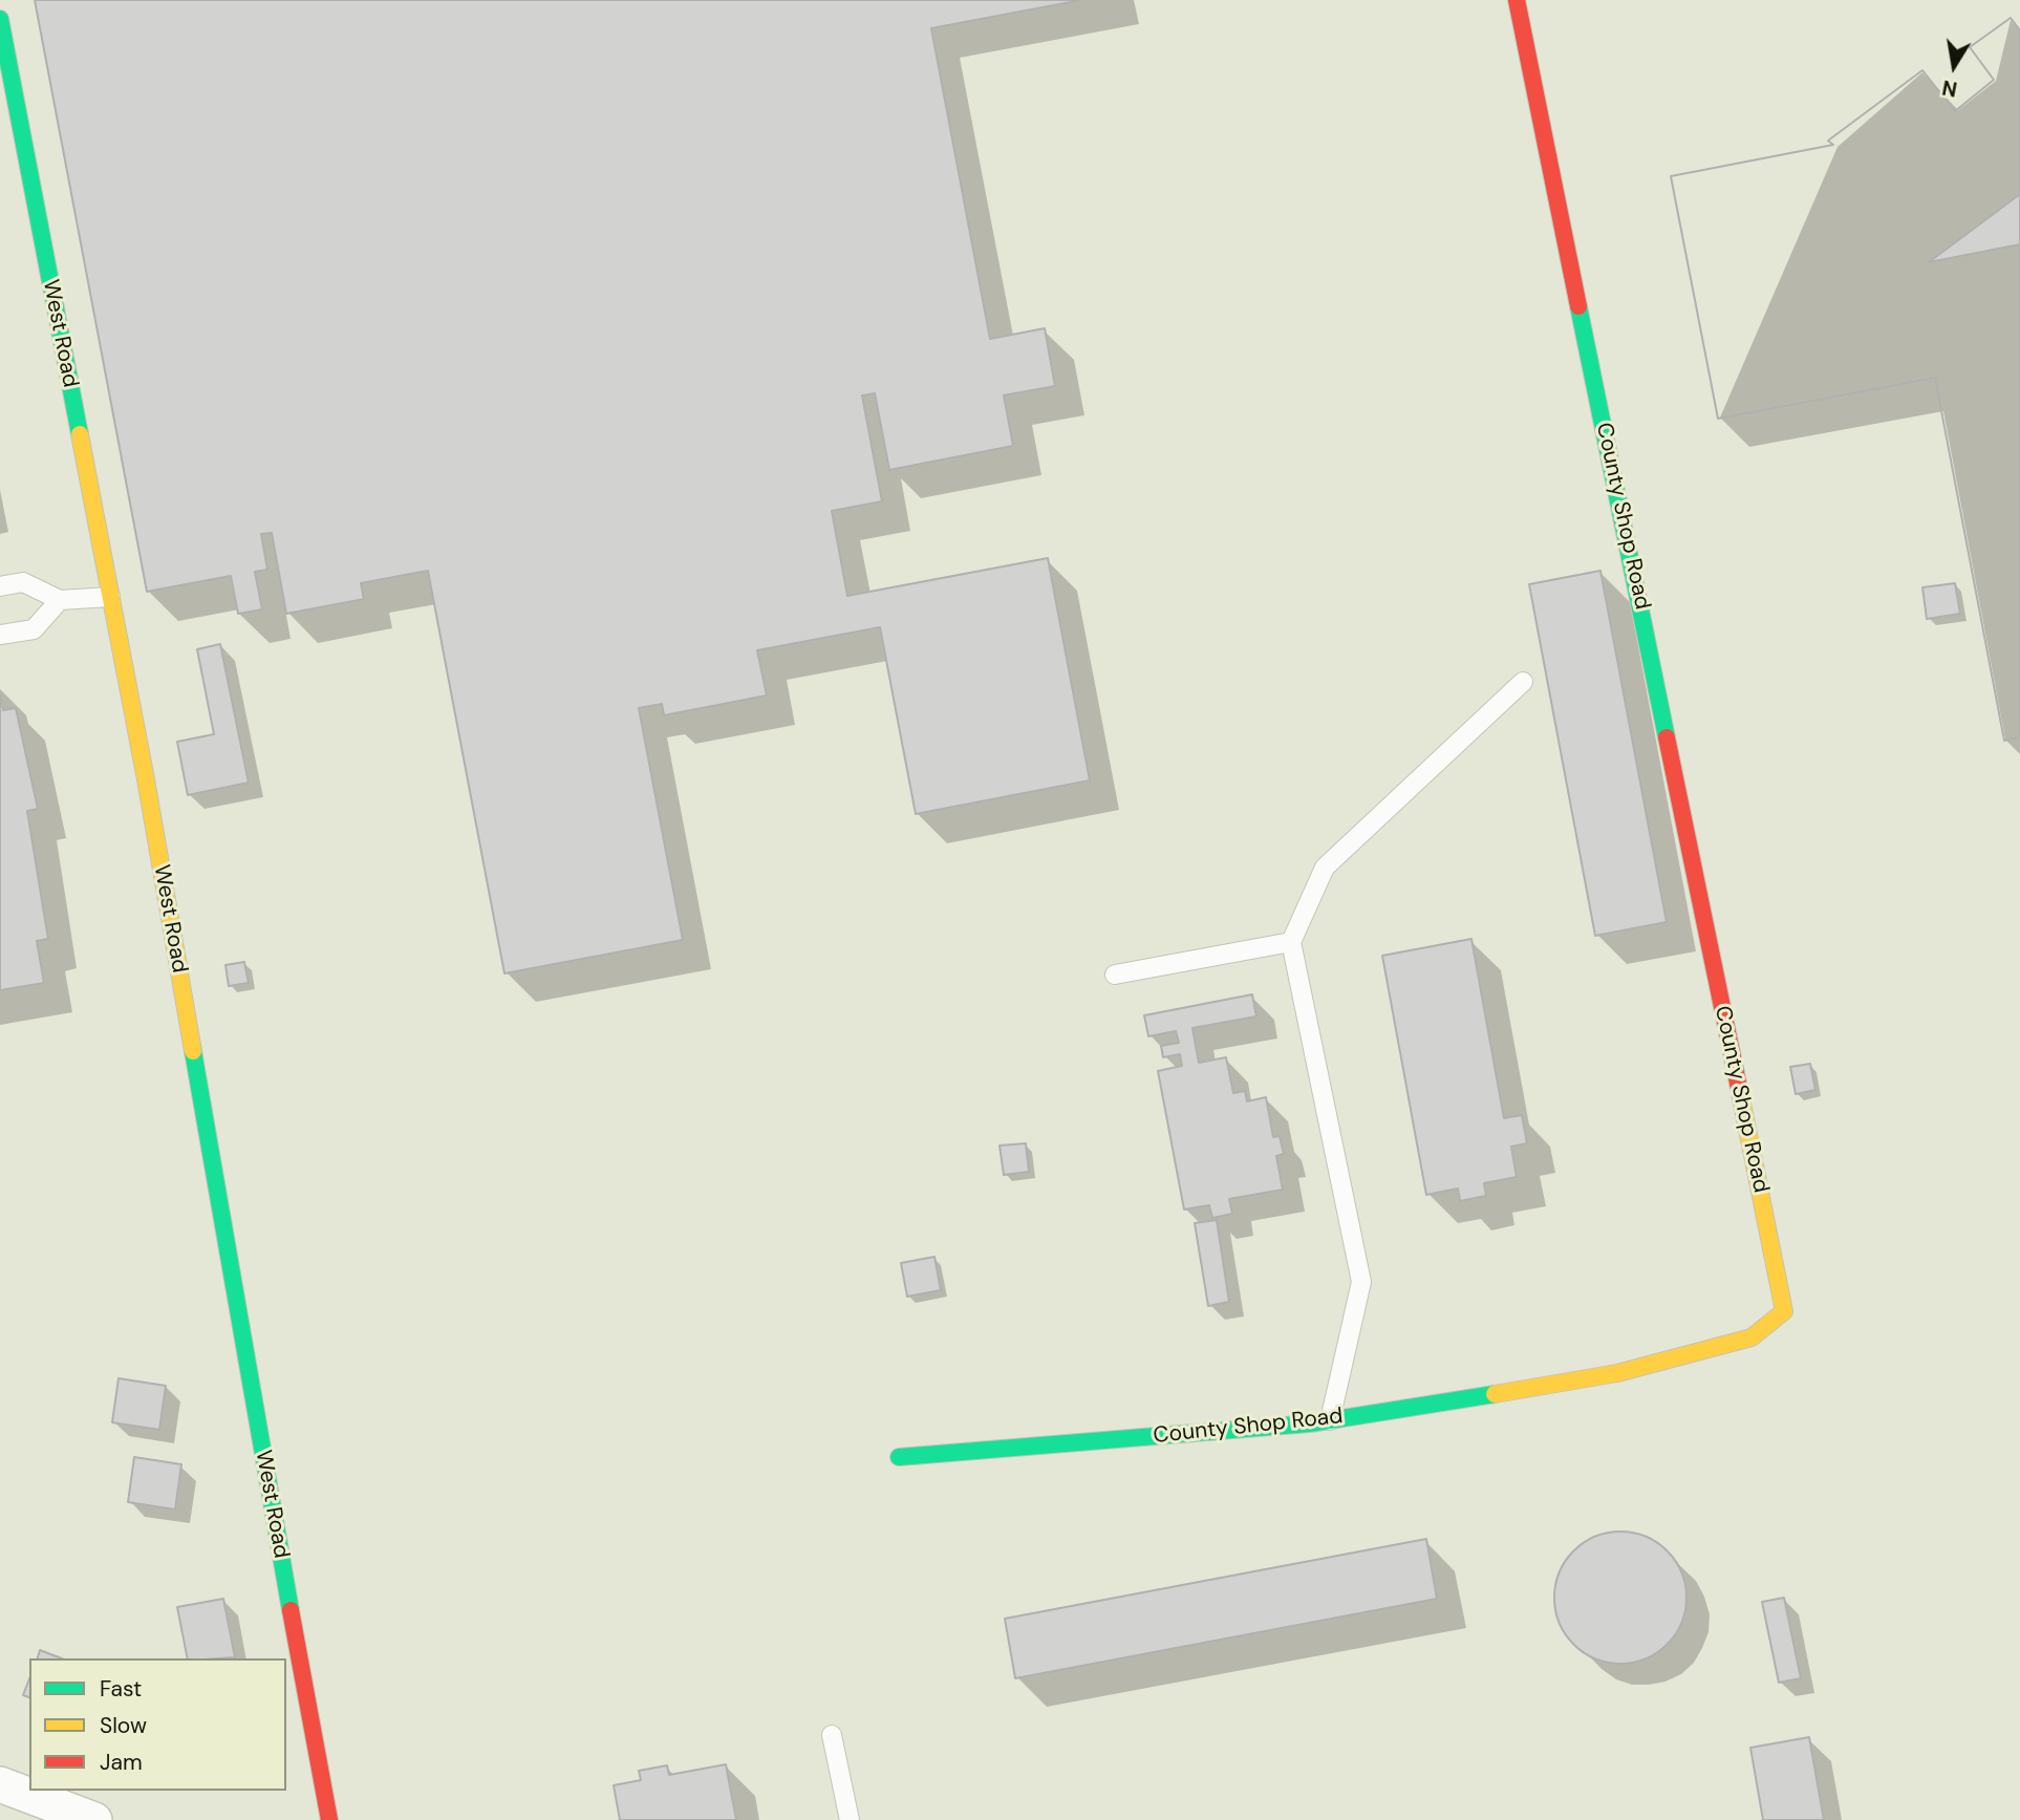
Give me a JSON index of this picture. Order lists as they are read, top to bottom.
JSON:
{
  "streets": {
    "street": ["West Road", "County Shop Road"]
  },
  "legend": ["Fast", "Slow", "Jam"],
  "north": "bottom"
}
